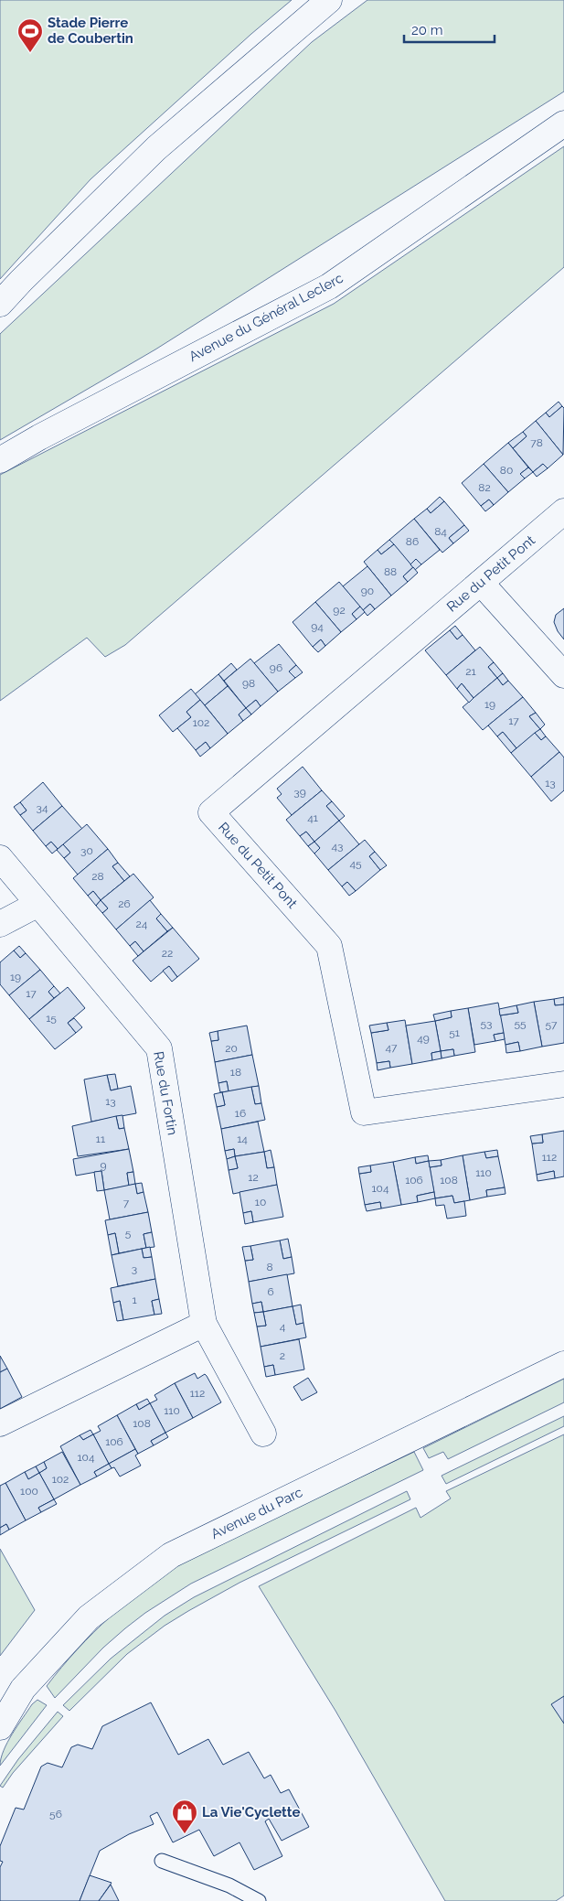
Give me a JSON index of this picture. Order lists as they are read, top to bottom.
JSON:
{
  "streets": {
    "street": [
      "Avenue du Général Leclerc",
      "Rue du Petit Pont",
      "Rue du Fortin",
      "Avenue du Parc"
    ]
  },
  "places": {
    "sports": ["Stade Pierre de Coubertin"],
    "shop": ["La Vie'Cyclette"]
  },
  "house_numbers": [
    "78",
    "80",
    "82",
    "84",
    "86",
    "88",
    "90",
    "92",
    "94",
    "96",
    "21",
    "98",
    "19",
    "17",
    "102",
    "13",
    "39",
    "34",
    "41",
    "43",
    "30",
    "45",
    "28",
    "26",
    "24",
    "22",
    "19",
    "17",
    "15",
    "53",
    "55",
    "57",
    "51",
    "49",
    "47",
    "20",
    "18",
    "13",
    "16",
    "11",
    "14",
    "112",
    "9",
    "110",
    "12",
    "106",
    "108",
    "104",
    "10",
    "7",
    "5",
    "8",
    "3",
    "6",
    "1",
    "4",
    "2",
    "112",
    "110",
    "108",
    "106",
    "104",
    "102",
    "100",
    "56"
  ],
  "scale_bar": "20 m"
}
